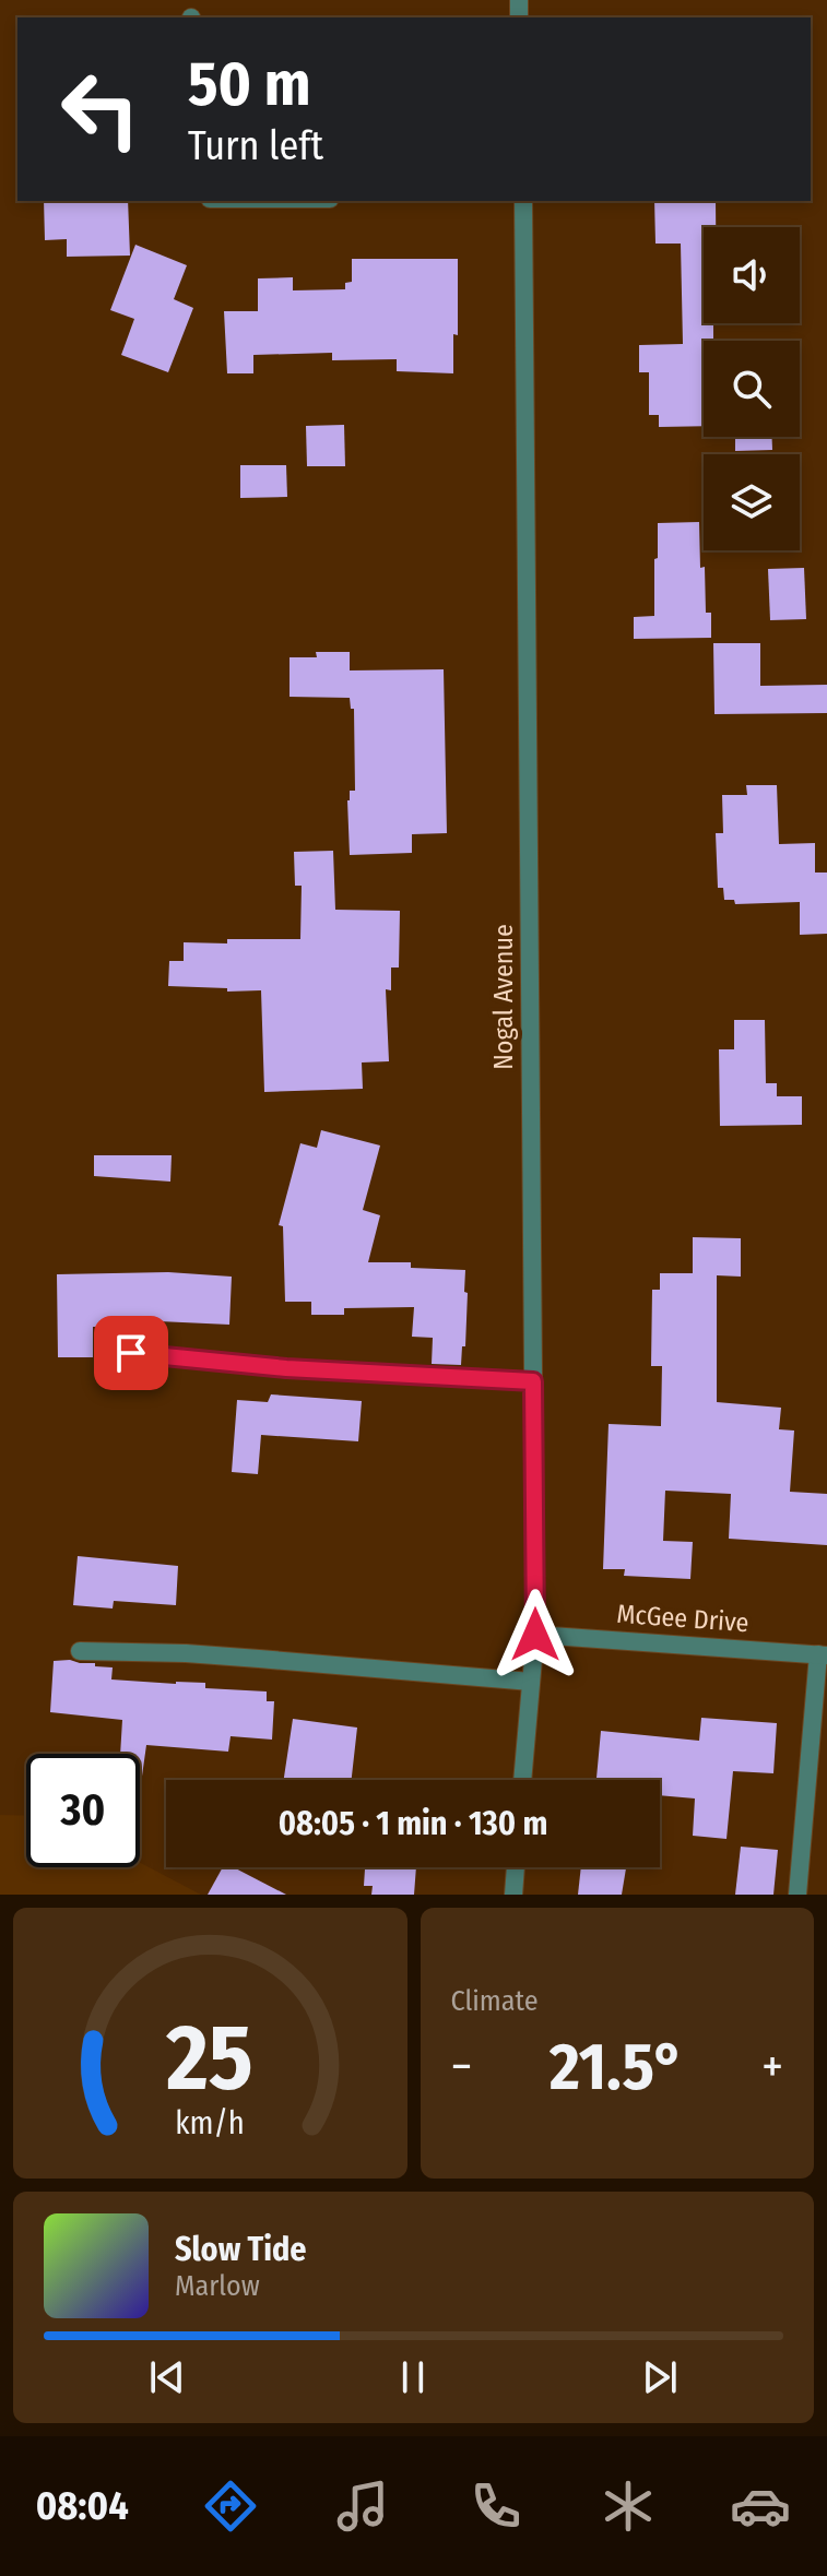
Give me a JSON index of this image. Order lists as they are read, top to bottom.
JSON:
{
  "streets": {
    "street": ["Nogal Avenue", "McGee Drive"]
  },
  "crossings": [
    ["Nogal Avenue", "McGee Drive"]
  ],
  "page": {
    "turn": ["50 m", "Turn left"],
    "limit": "30",
    "trip": "08:05 · 1 min · 130 m",
    "tile": "Climate",
    "heat": ["−", "21.5°", "+"],
    "song": ["Slow Tide", "Marlow"],
    "tabs": "08:04",
    "gauge": ["25", "km/h"]
  }
}
